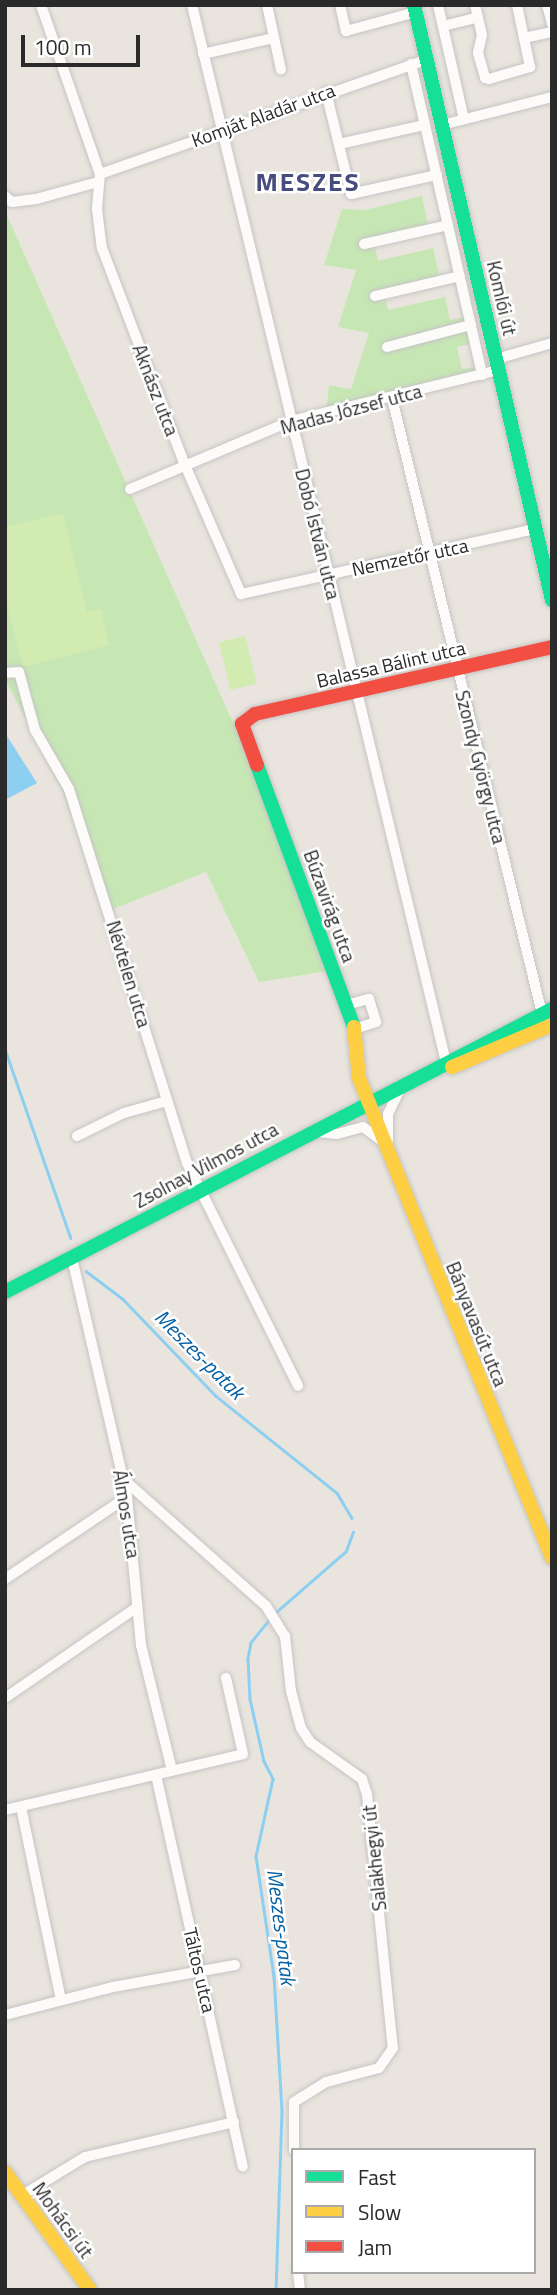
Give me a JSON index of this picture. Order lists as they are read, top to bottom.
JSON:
{
  "streets": {
    "main road": [
      "Komlói út",
      "Balassa Bálint utca",
      "Búzavirág utca",
      "Zsolnay Vilmos utca",
      "Bányavasút utca",
      "Mohácsi út"
    ],
    "street": [
      "Komját Aladár utca",
      "Aknász utca",
      "Madas József utca",
      "Dobó István utca",
      "Nemzetőr utca",
      "Szondy György utca",
      "Névtelen utca",
      "Álmos utca",
      "Salakhegyi út",
      "Táltos utca"
    ]
  },
  "crossings": [
    ["Komját Aladár utca", "Komlói út"],
    ["Komját Aladár utca", "Aknász utca"],
    ["Komját Aladár utca", "Dobó István utca"],
    ["Komlói út", "Madas József utca"],
    ["Komlói út", "Nemzetőr utca"],
    ["Aknász utca", "Madas József utca"],
    ["Aknász utca", "Nemzetőr utca"],
    ["Madas József utca", "Dobó István utca"],
    ["Madas József utca", "Szondy György utca"],
    ["Dobó István utca", "Nemzetőr utca"],
    ["Dobó István utca", "Balassa Bálint utca"],
    ["Dobó István utca", "Zsolnay Vilmos utca"],
    ["Nemzetőr utca", "Szondy György utca"],
    ["Balassa Bálint utca", "Szondy György utca"],
    ["Balassa Bálint utca", "Búzavirág utca"],
    ["Szondy György utca", "Zsolnay Vilmos utca"],
    ["Búzavirág utca", "Zsolnay Vilmos utca"],
    ["Búzavirág utca", "Bányavasút utca"],
    ["Névtelen utca", "Zsolnay Vilmos utca"],
    ["Zsolnay Vilmos utca", "Bányavasút utca"],
    ["Zsolnay Vilmos utca", "Álmos utca"],
    ["Álmos utca", "Salakhegyi út"]
  ],
  "districts": ["MESZES"],
  "water": ["Meszes-patak"],
  "legend": ["Fast", "Slow", "Jam"],
  "scale_bar": "100 m"
}
